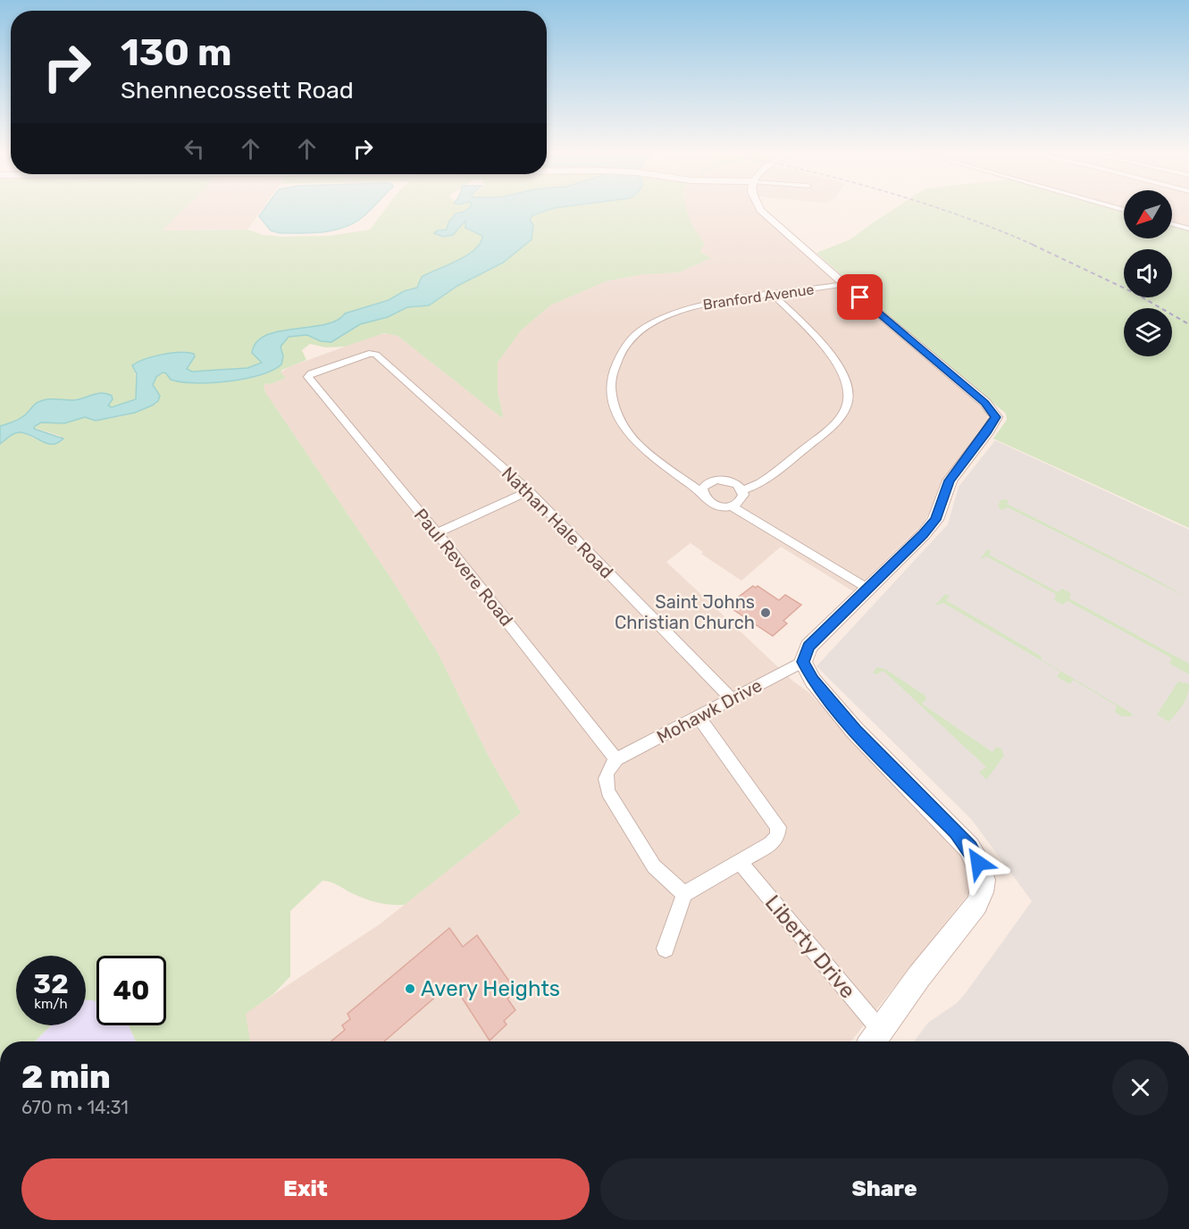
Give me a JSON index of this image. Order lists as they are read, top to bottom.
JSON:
{
  "streets": {
    "street": [
      "Branford Avenue",
      "Nathan Hale Road",
      "Paul Revere Road",
      "Mohawk Drive",
      "Liberty Drive"
    ]
  },
  "crossings": [
    ["Nathan Hale Road", "Paul Revere Road"],
    ["Nathan Hale Road", "Mohawk Drive"],
    ["Paul Revere Road", "Mohawk Drive"]
  ],
  "places": ["Saint Johns Christian Church", "Avery Heights"],
  "north": "bottom left",
  "page": {
    "turn": ["130 m", "Shennecossett Road"],
    "speed": "32 km/h",
    "limit": "40",
    "heading": ["2 min", "670 m · 14:31"],
    "buttons": ["Exit", "Share"]
  }
}
